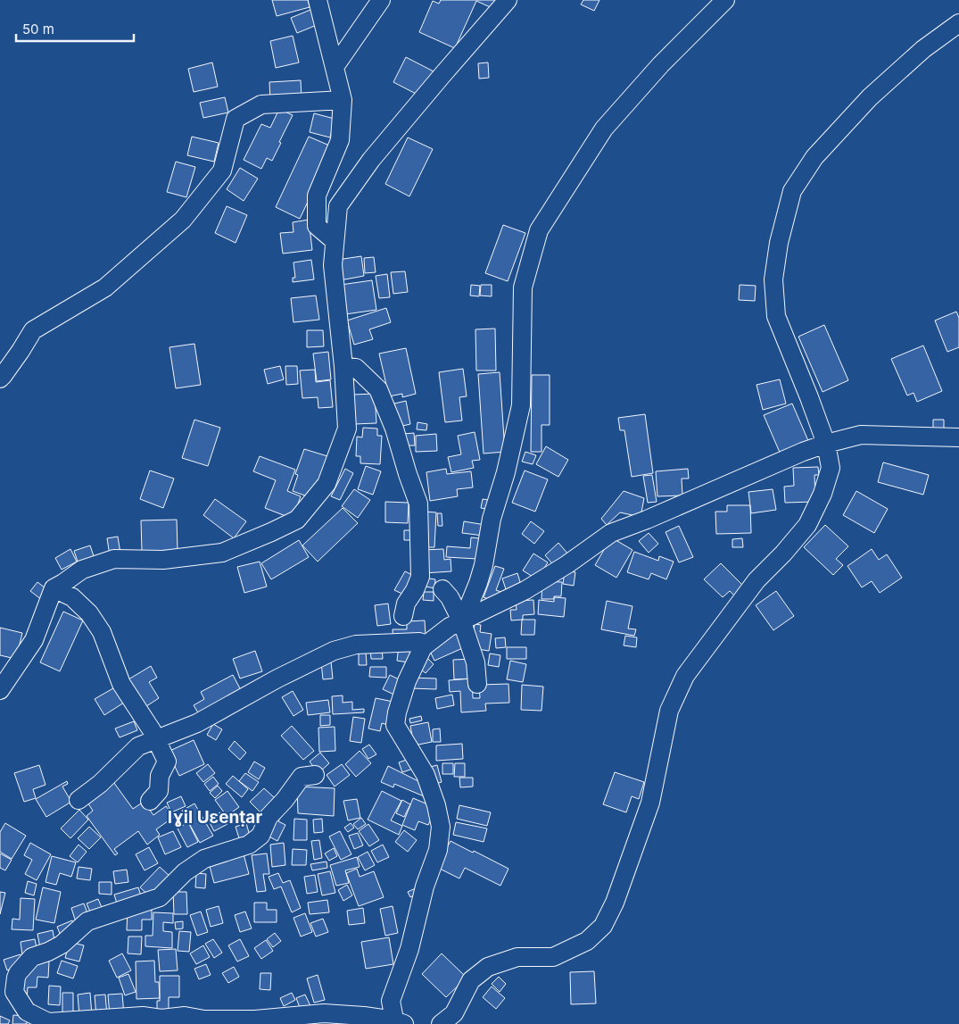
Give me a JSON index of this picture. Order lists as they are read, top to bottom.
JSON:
{
  "districts": ["Iɣil Uɛenṭar"],
  "scale_bar": "50 m"
}
